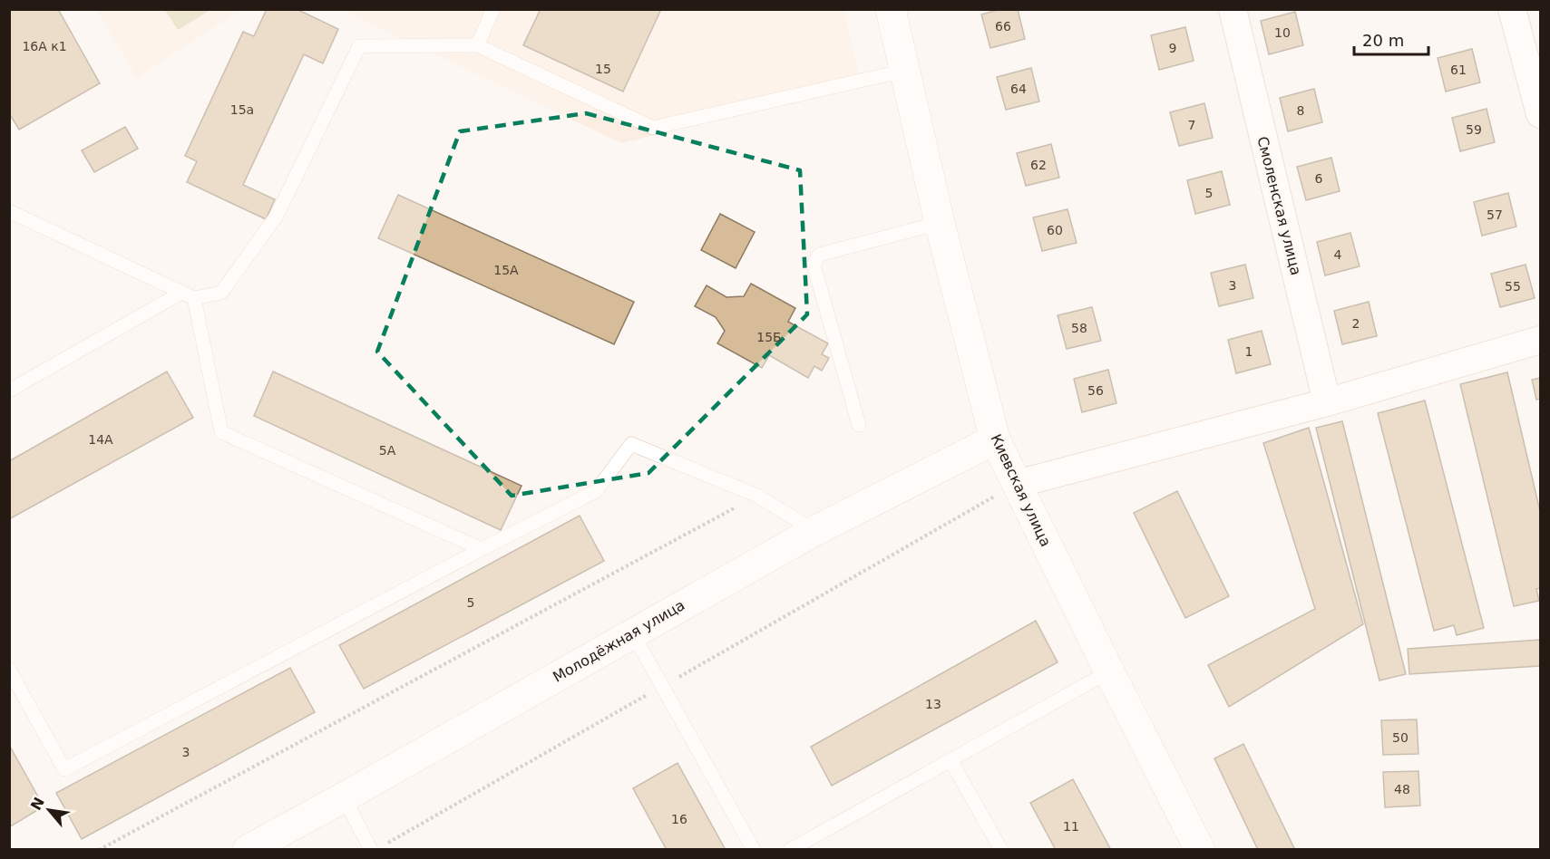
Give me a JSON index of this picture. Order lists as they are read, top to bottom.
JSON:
{
  "streets": {
    "main road": ["Киевская улица", "Молодёжная улица"],
    "street": ["Смоленская улица"]
  },
  "crossings": [
    ["Киевская улица", "Молодёжная улица"]
  ],
  "house_numbers": [
    "66",
    "10",
    "16А к1",
    "9",
    "15",
    "61",
    "64",
    "15a",
    "8",
    "7",
    "59",
    "62",
    "6",
    "5",
    "57",
    "60",
    "4",
    "15А",
    "3",
    "55",
    "2",
    "58",
    "15Б",
    "1",
    "56",
    "14А",
    "5А",
    "5",
    "13",
    "50",
    "3",
    "48",
    "16",
    "11"
  ],
  "scale_bar": "20 m",
  "north": "top left"
}
